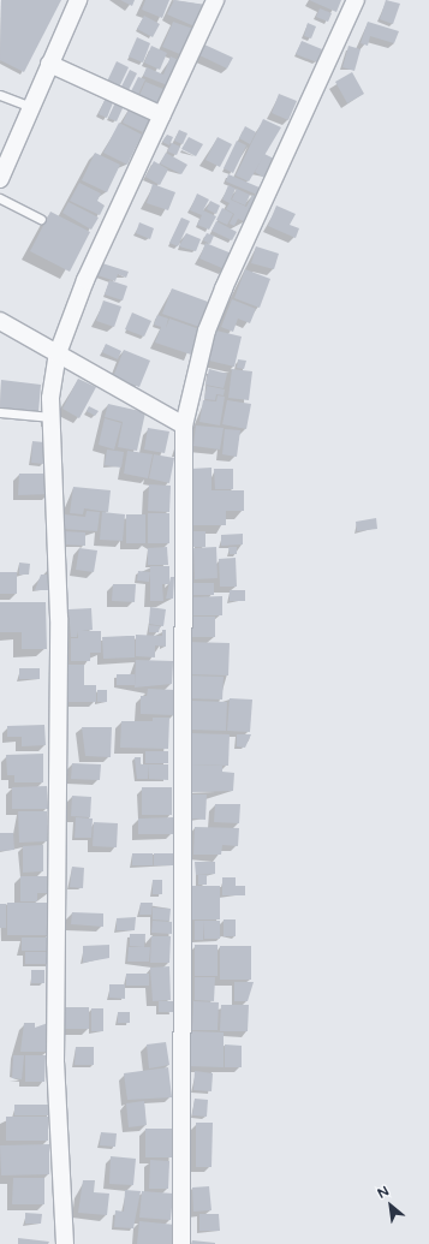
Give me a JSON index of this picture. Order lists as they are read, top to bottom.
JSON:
{
  "north": "top left"
}
